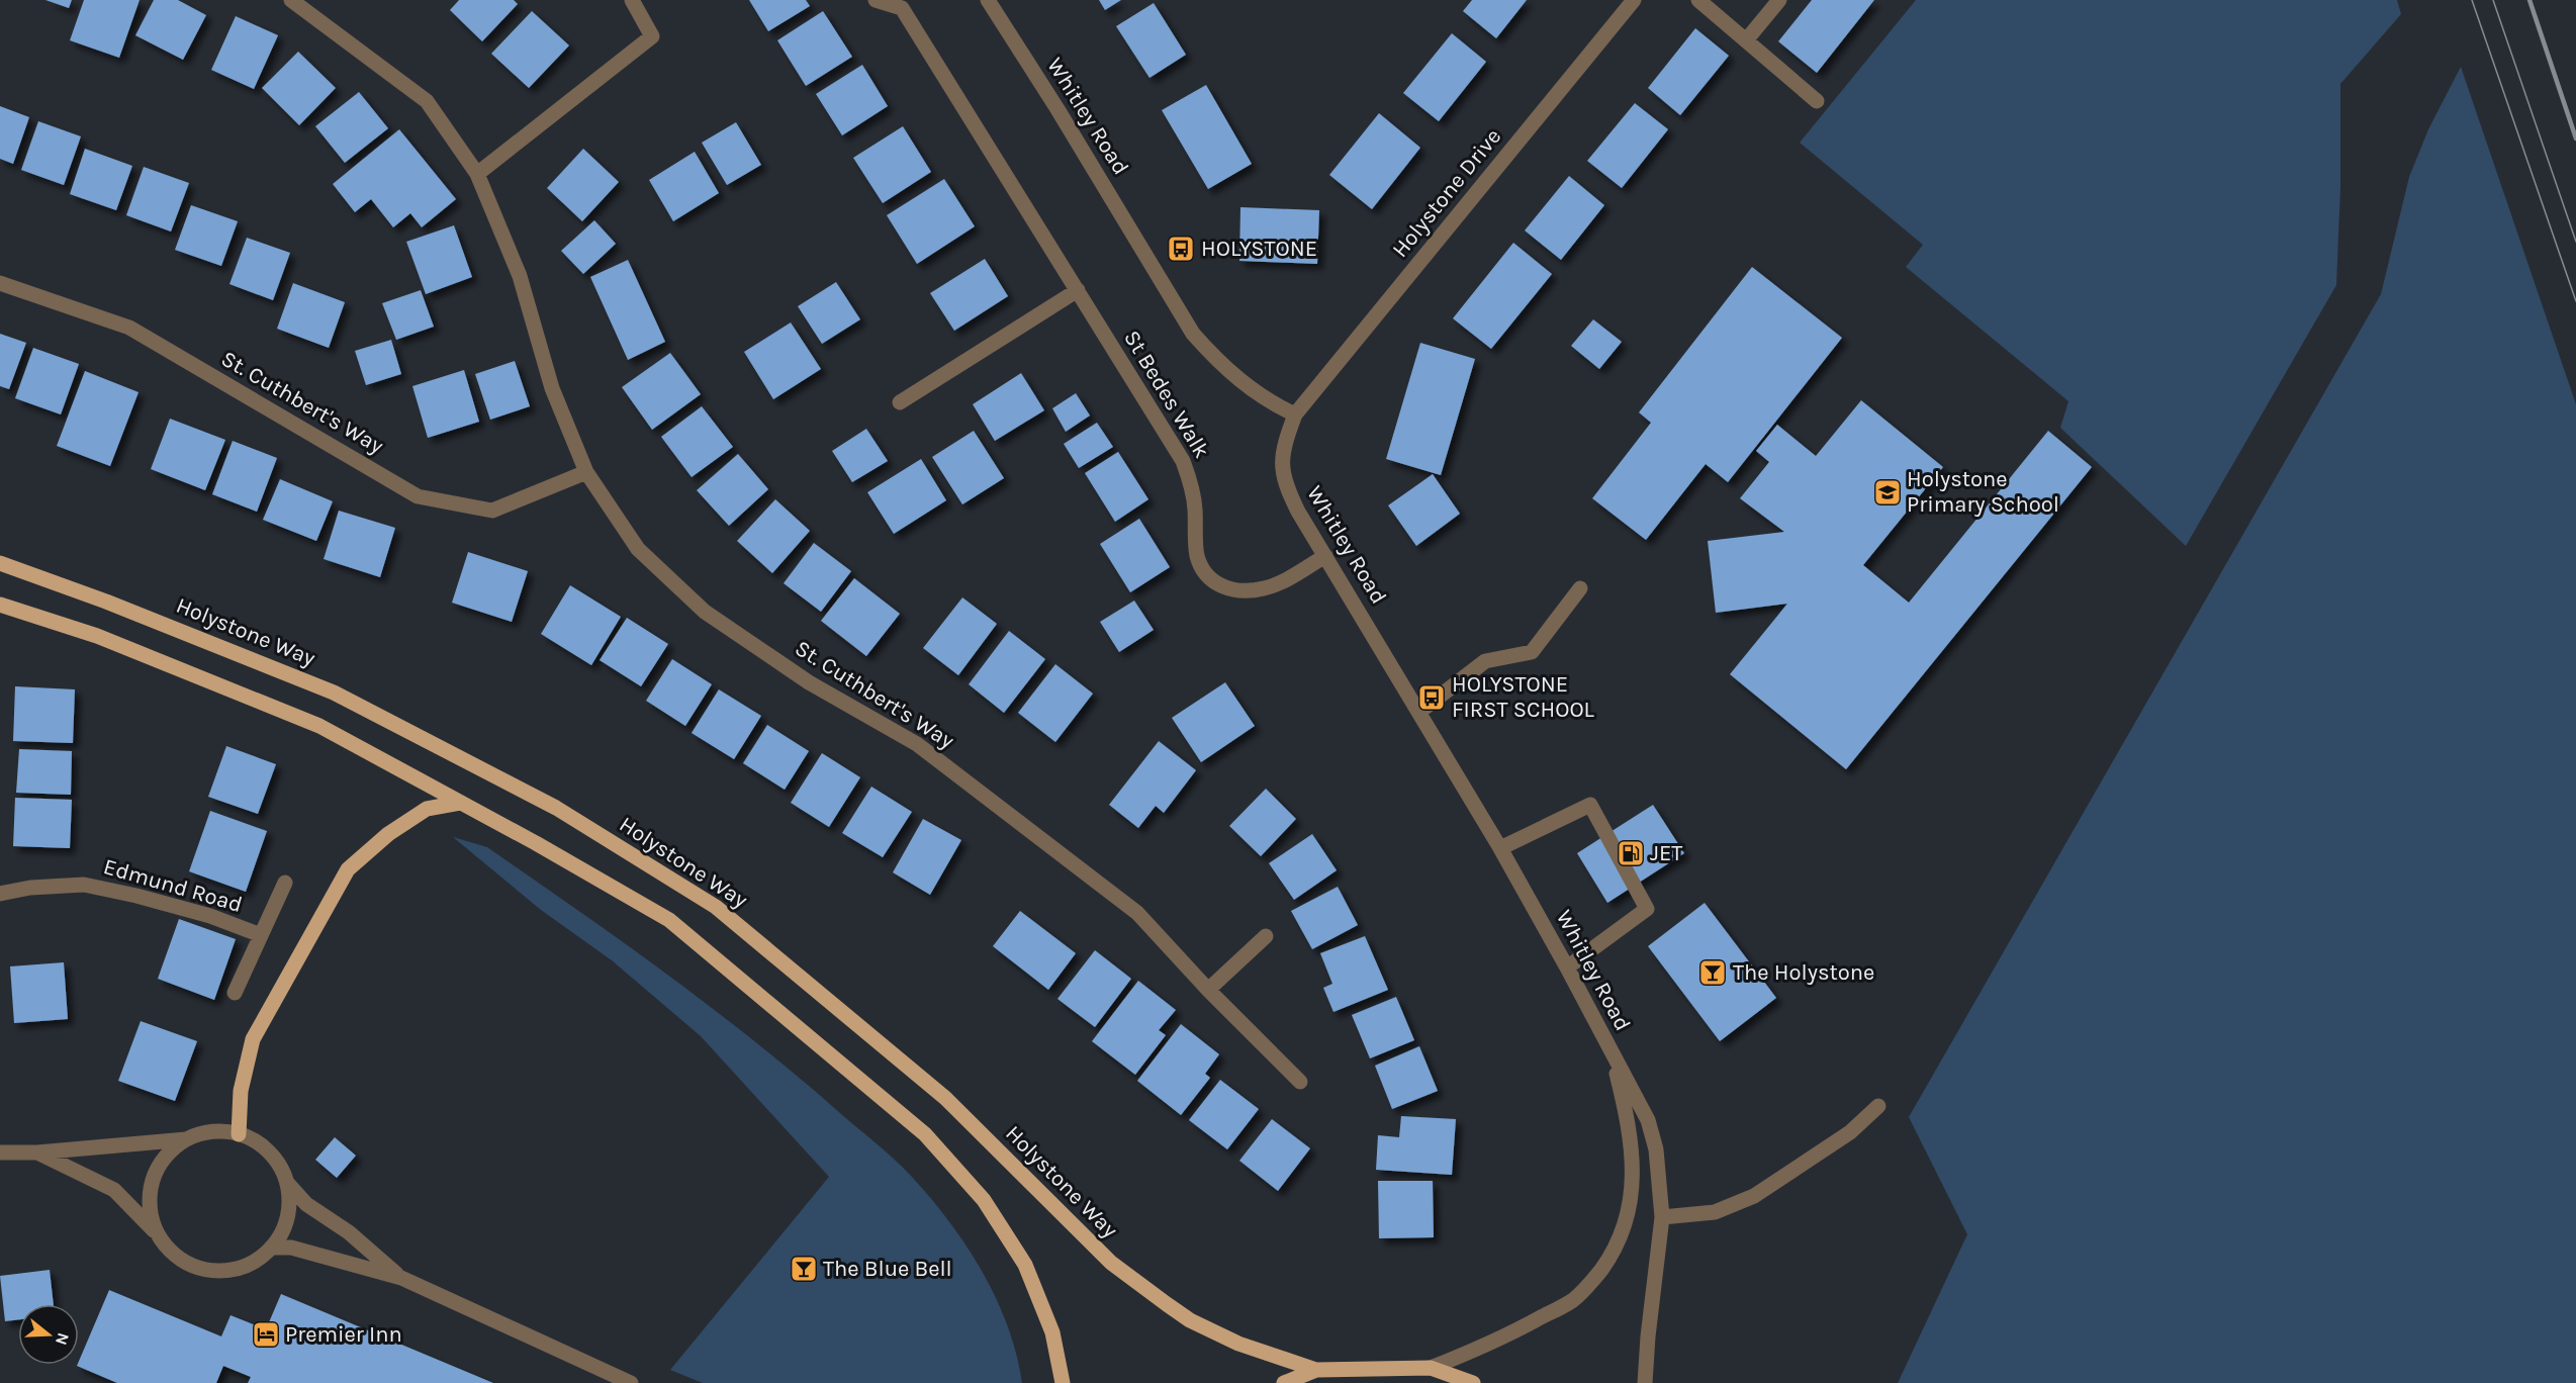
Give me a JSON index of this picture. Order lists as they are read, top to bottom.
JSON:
{
  "streets": {
    "main road": ["Holystone Way"],
    "street": [
      "Whitley Road",
      "Holystone Drive",
      "St Bedes Walk",
      "St. Cuthbert's Way",
      "Edmund Road"
    ]
  },
  "crossings": [
    ["Whitley Road", "Holystone Drive"],
    ["Whitley Road", "St Bedes Walk"]
  ],
  "places": {
    "bus stop": ["HOLYSTONE", "HOLYSTONE FIRST SCHOOL"],
    "school or university": ["Holystone Primary School"],
    "fuel station": ["JET"],
    "bar": ["The Holystone", "The Blue Bell"],
    "hotel": ["Premier Inn"]
  },
  "north": "right"
}
